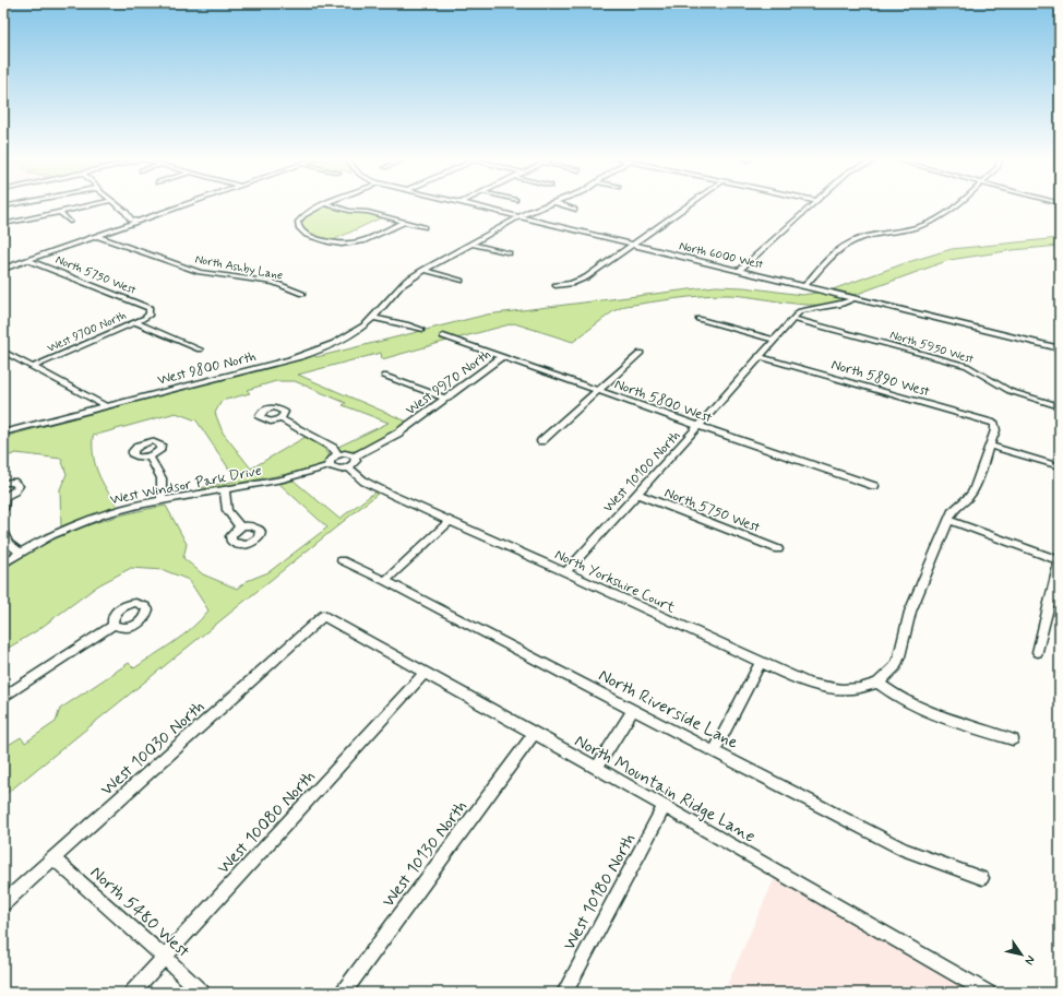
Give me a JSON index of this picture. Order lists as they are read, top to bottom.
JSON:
{
  "streets": {
    "street": [
      "North 6000 West",
      "North Ashby Lane",
      "North 5750 West",
      "West 9700 North",
      "North 5950 West",
      "West 9800 North",
      "North 5890 West",
      "West 9970 North",
      "North 5800 West",
      "West 10100 North",
      "West Windsor Park Drive",
      "North Yorkshire Court",
      "North Riverside Lane",
      "West 10030 North",
      "North Mountain Ridge Lane",
      "West 10080 North",
      "West 10130 North",
      "West 10180 North",
      "North 5480 West"
    ]
  },
  "crossings": [
    ["North 6000 West", "West 9800 North"],
    ["North 6000 West", "West 10100 North"],
    ["North 5750 West", "West 9700 North"],
    ["North 5750 West", "West 10100 North"],
    ["North 5950 West", "West 10100 North"],
    ["North 5890 West", "West 10100 North"],
    ["West 9970 North", "North 5800 West"],
    ["North 5800 West", "West 10100 North"],
    ["West 10100 North", "North Yorkshire Court"],
    ["West 10030 North", "North Mountain Ridge Lane"],
    ["West 10030 North", "North 5480 West"],
    ["North Mountain Ridge Lane", "West 10080 North"],
    ["North Mountain Ridge Lane", "West 10130 North"],
    ["North Mountain Ridge Lane", "West 10180 North"],
    ["West 10080 North", "North 5480 West"]
  ],
  "north": "bottom right"
}
